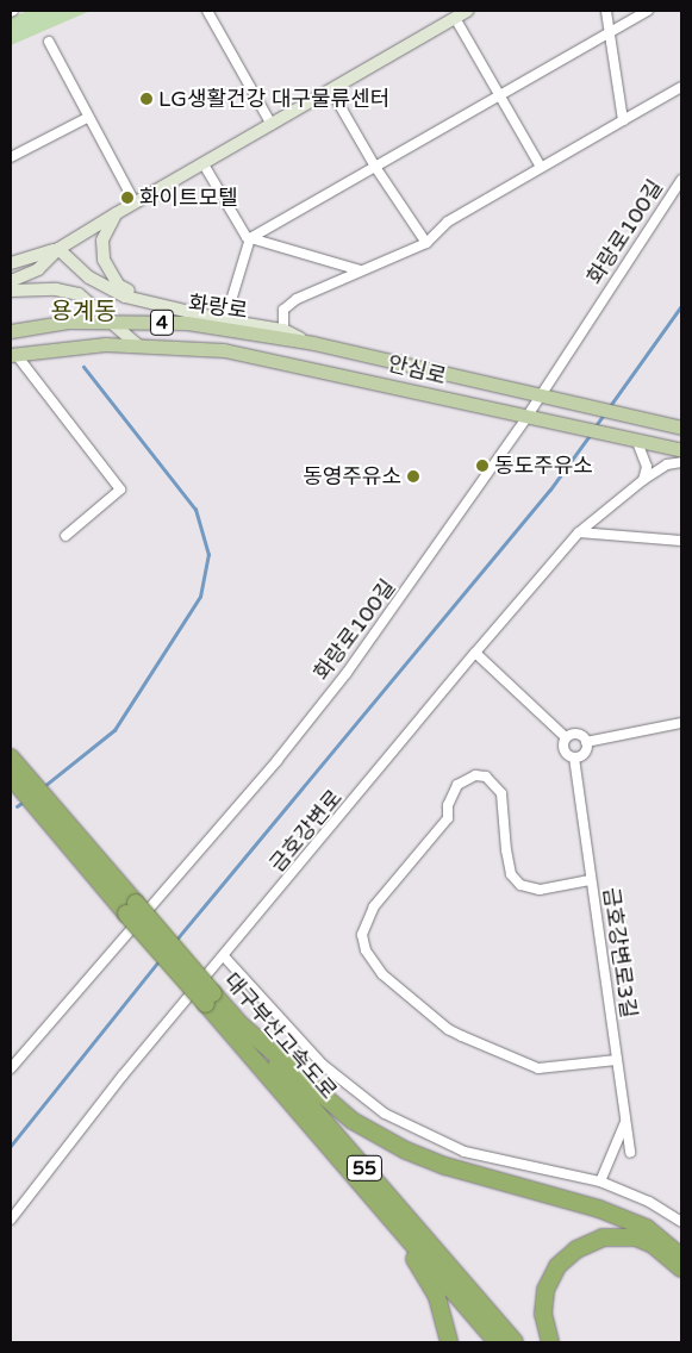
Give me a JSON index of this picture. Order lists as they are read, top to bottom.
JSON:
{
  "streets": {
    "highway": ["대구부산고속도로", "55"],
    "main road": ["화랑로", "4", "안심로"],
    "street": ["화랑로100길", "금호강변로", "금호강변로3길"]
  },
  "crossings": [
    ["화랑로100길", "안심로"],
    ["화랑로", "안심로"]
  ],
  "districts": ["용계동"],
  "places": [
    "LG생활건강 대구물류센터",
    "화이트모텔",
    "동도주유소",
    "동영주유소"
  ]
}
